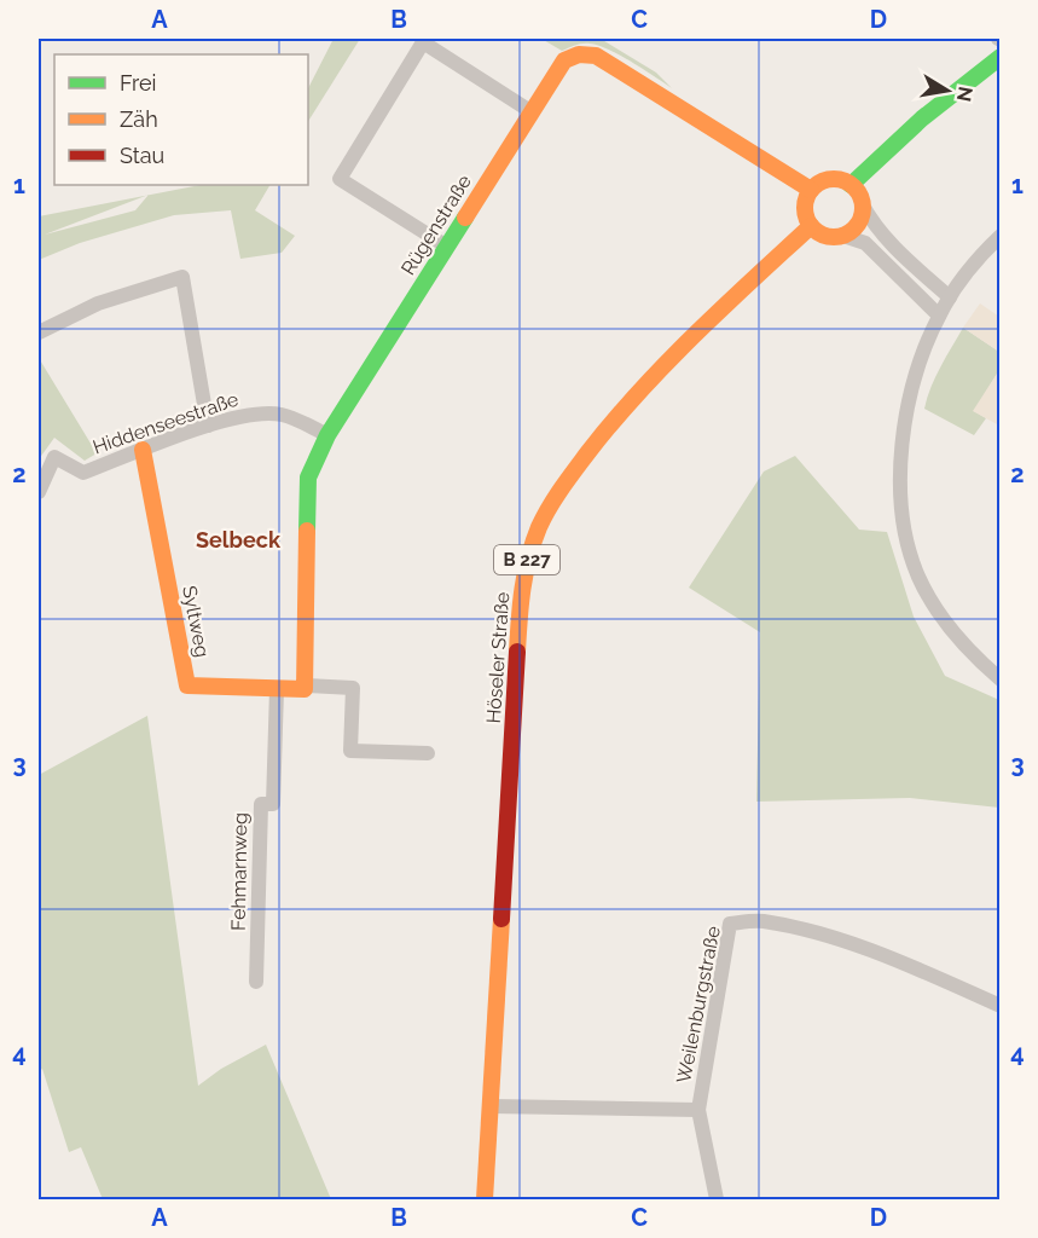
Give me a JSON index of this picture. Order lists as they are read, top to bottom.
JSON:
{
  "streets": {
    "main road": [
      "Rügenstraße",
      "B 227",
      "Syltweg",
      "Höseler Straße"
    ],
    "street": ["Hiddenseestraße", "Fehmarnweg", "Weilenburgstraße"]
  },
  "crossings": [
    ["Rügenstraße", "Hiddenseestraße"],
    ["Rügenstraße", "Syltweg"],
    ["Rügenstraße", "Höseler Straße"],
    ["Hiddenseestraße", "Syltweg"],
    ["Syltweg", "Fehmarnweg"]
  ],
  "districts": ["Selbeck"],
  "legend": ["Frei", "Zäh", "Stau"],
  "north": "right",
  "grid": {
    "columns": [
      "A",
      "B",
      "C",
      "D"
    ],
    "rows": [
      "1",
      "2",
      "3",
      "4"
    ]
  }
}
